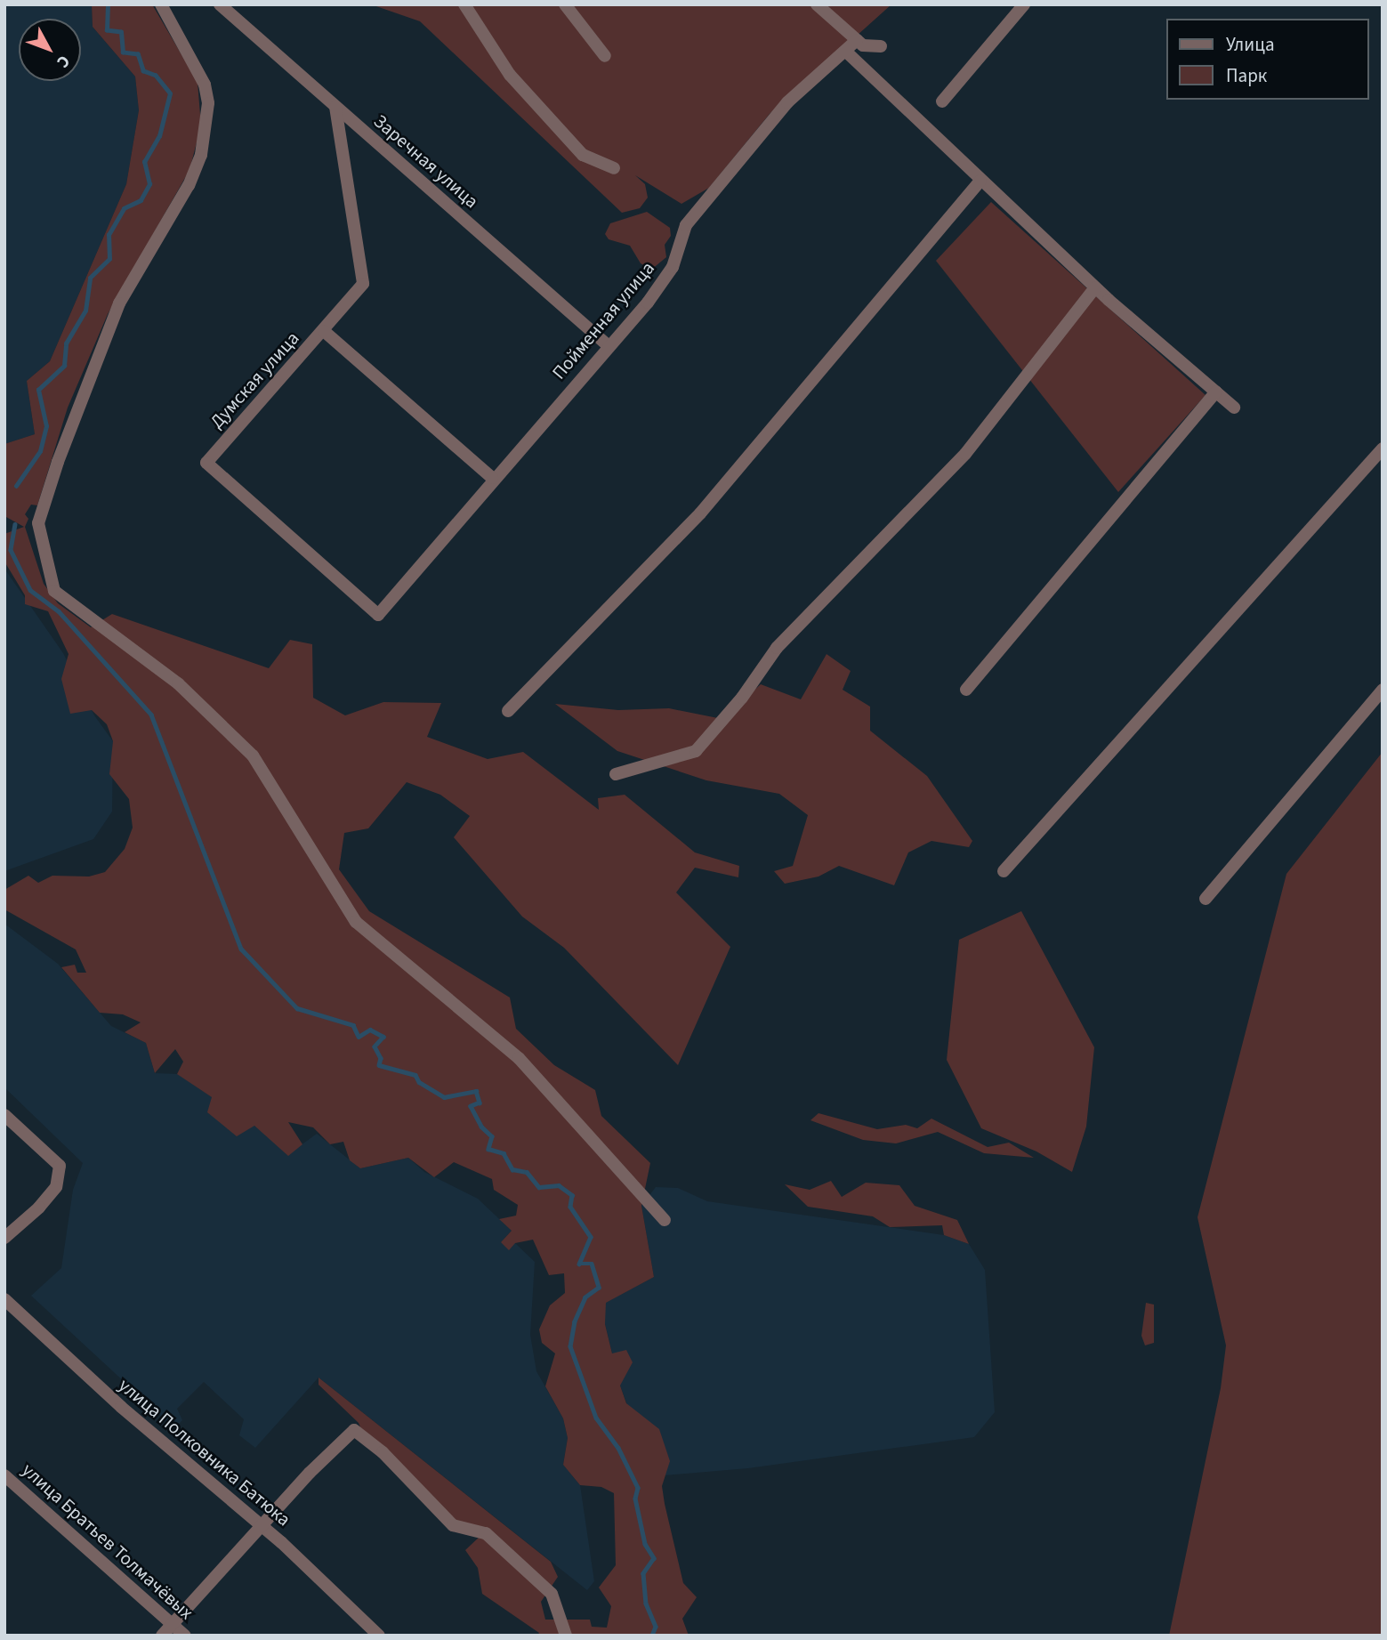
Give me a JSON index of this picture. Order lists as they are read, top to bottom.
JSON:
{
  "streets": {
    "street": [
      "Заречная улица",
      "Пойменная улица",
      "Думская улица",
      "улица Полковника Батюка",
      "улица Братьев Толмачёвых"
    ]
  },
  "crossings": [
    ["Заречная улица", "Пойменная улица"],
    ["Заречная улица", "Думская улица"],
    ["Пойменная улица", "Думская улица"]
  ],
  "legend": ["Улица", "Парк"],
  "north": "bottom right"
}
